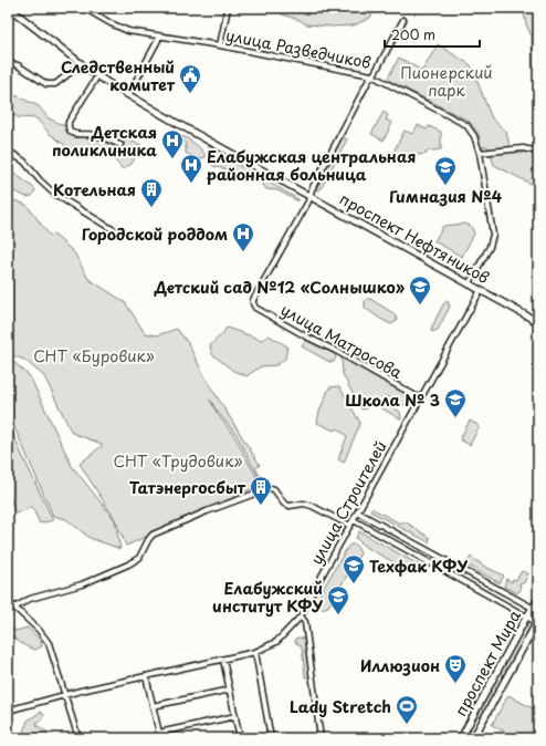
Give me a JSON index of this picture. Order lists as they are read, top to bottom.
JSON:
{
  "streets": {
    "main road": ["проспект Нефтяников", "проспект Мира"],
    "street": ["улица Разведчиков", "улица Матросова", "улица Строителей"]
  },
  "crossings": [
    ["улица Разведчиков", "проспект Нефтяников"],
    ["проспект Нефтяников", "улица Матросова"],
    ["проспект Нефтяников", "улица Строителей"],
    ["улица Матросова", "улица Строителей"]
  ],
  "parks": ["Пионерский парк", "СНТ «Буровик»", "СНТ «Трудовик»"],
  "places": {
    "public building": ["Следственный комитет"],
    "hospital": ["Детская поликлиника", "Елабужская центральная районная больница", "Городской роддом"],
    "school or university": [
      "Гимназия №4",
      "Детский сад №12 «Солнышко»",
      "Школа № 3",
      "Техфак КФУ",
      "Елабужский институт КФУ"
    ],
    "building": ["Котельная", "Татэнергосбыт"],
    "theatre": ["Иллюзион"],
    "sports": ["Lady Stretch"]
  },
  "scale_bar": "200 m"
}
